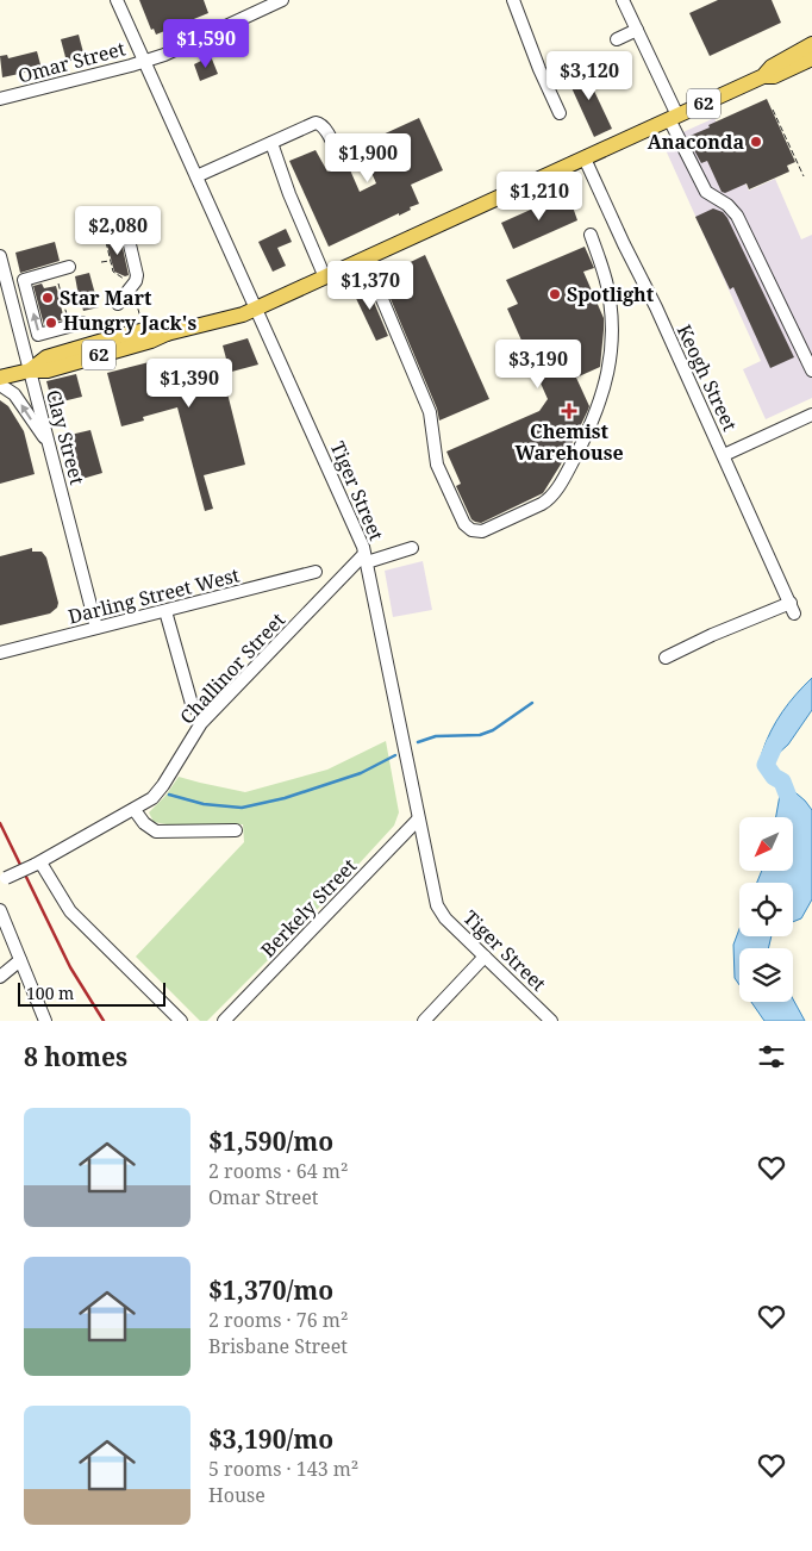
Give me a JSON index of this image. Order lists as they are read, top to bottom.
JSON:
{
  "streets": {
    "main road": ["62"],
    "street": [
      "Omar Street",
      "Keogh Street",
      "Clay Street",
      "Tiger Street",
      "Darling Street West",
      "Challinor Street",
      "Berkely Street"
    ]
  },
  "crossings": [
    ["Omar Street", "Tiger Street"],
    ["62", "Keogh Street"],
    ["62", "Clay Street"],
    ["62", "Tiger Street"],
    ["Clay Street", "Darling Street West"],
    ["Tiger Street", "Challinor Street"],
    ["Tiger Street", "Berkely Street"]
  ],
  "places": {
    "other": [
      "Anaconda",
      "Spotlight",
      "Star Mart",
      "Hungry Jack's"
    ],
    "health": ["Chemist Warehouse"]
  },
  "scale_bar": "100 m",
  "north": "bottom left",
  "page": {
    "price": [
      "$1,590",
      "$3,120",
      "$1,900",
      "$1,210",
      "$2,080",
      "$1,370",
      "$3,190",
      "$1,390"
    ],
    "scale": "100 m",
    "heading": "8 homes",
    "list": [
      {
        "name": "$1,590/mo",
        "note": "2 rooms · 64 m² · Omar Street"
      },
      {
        "name": "$1,370/mo",
        "note": "2 rooms · 76 m² · Brisbane Street"
      },
      {
        "name": "$3,190/mo",
        "note": "5 rooms · 143 m² · House"
      }
    ]
  }
}
